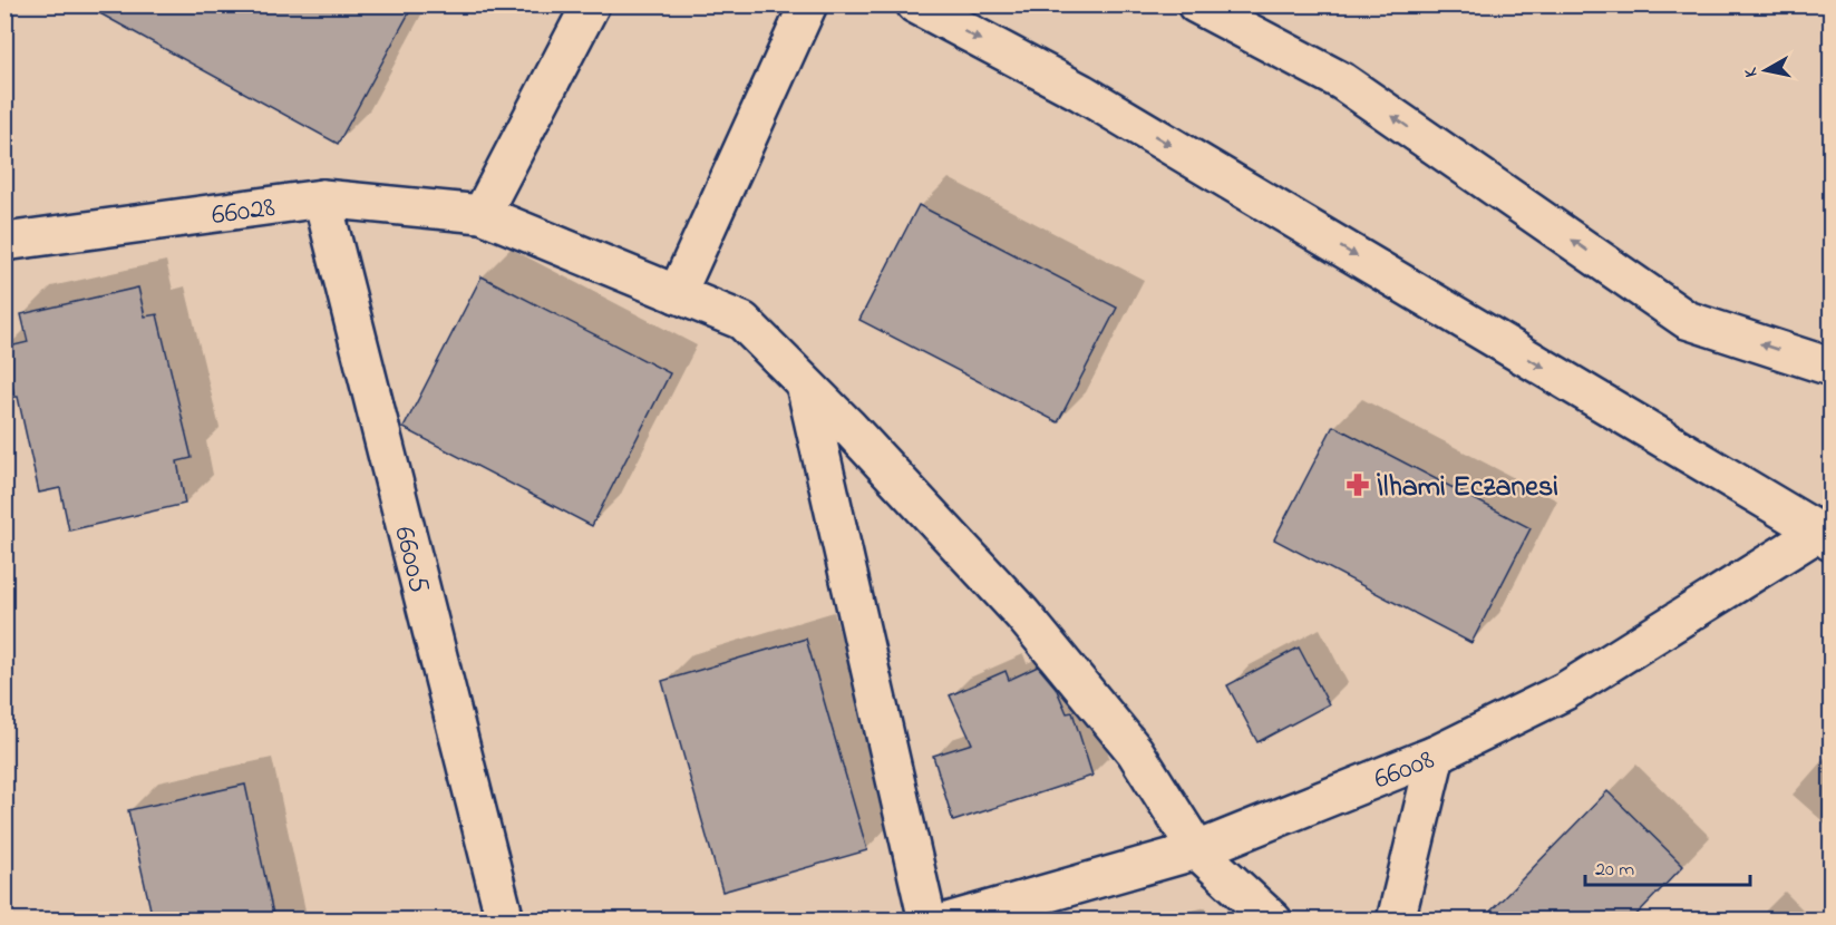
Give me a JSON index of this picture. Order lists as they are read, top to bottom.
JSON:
{
  "streets": {
    "street": ["66028", "66005", "66008"]
  },
  "crossings": [
    ["66028", "66005"],
    ["66028", "66008"]
  ],
  "places": {
    "pharmacy": ["İlhami Eczanesi"]
  },
  "scale_bar": "20 m",
  "north": "left"
}
